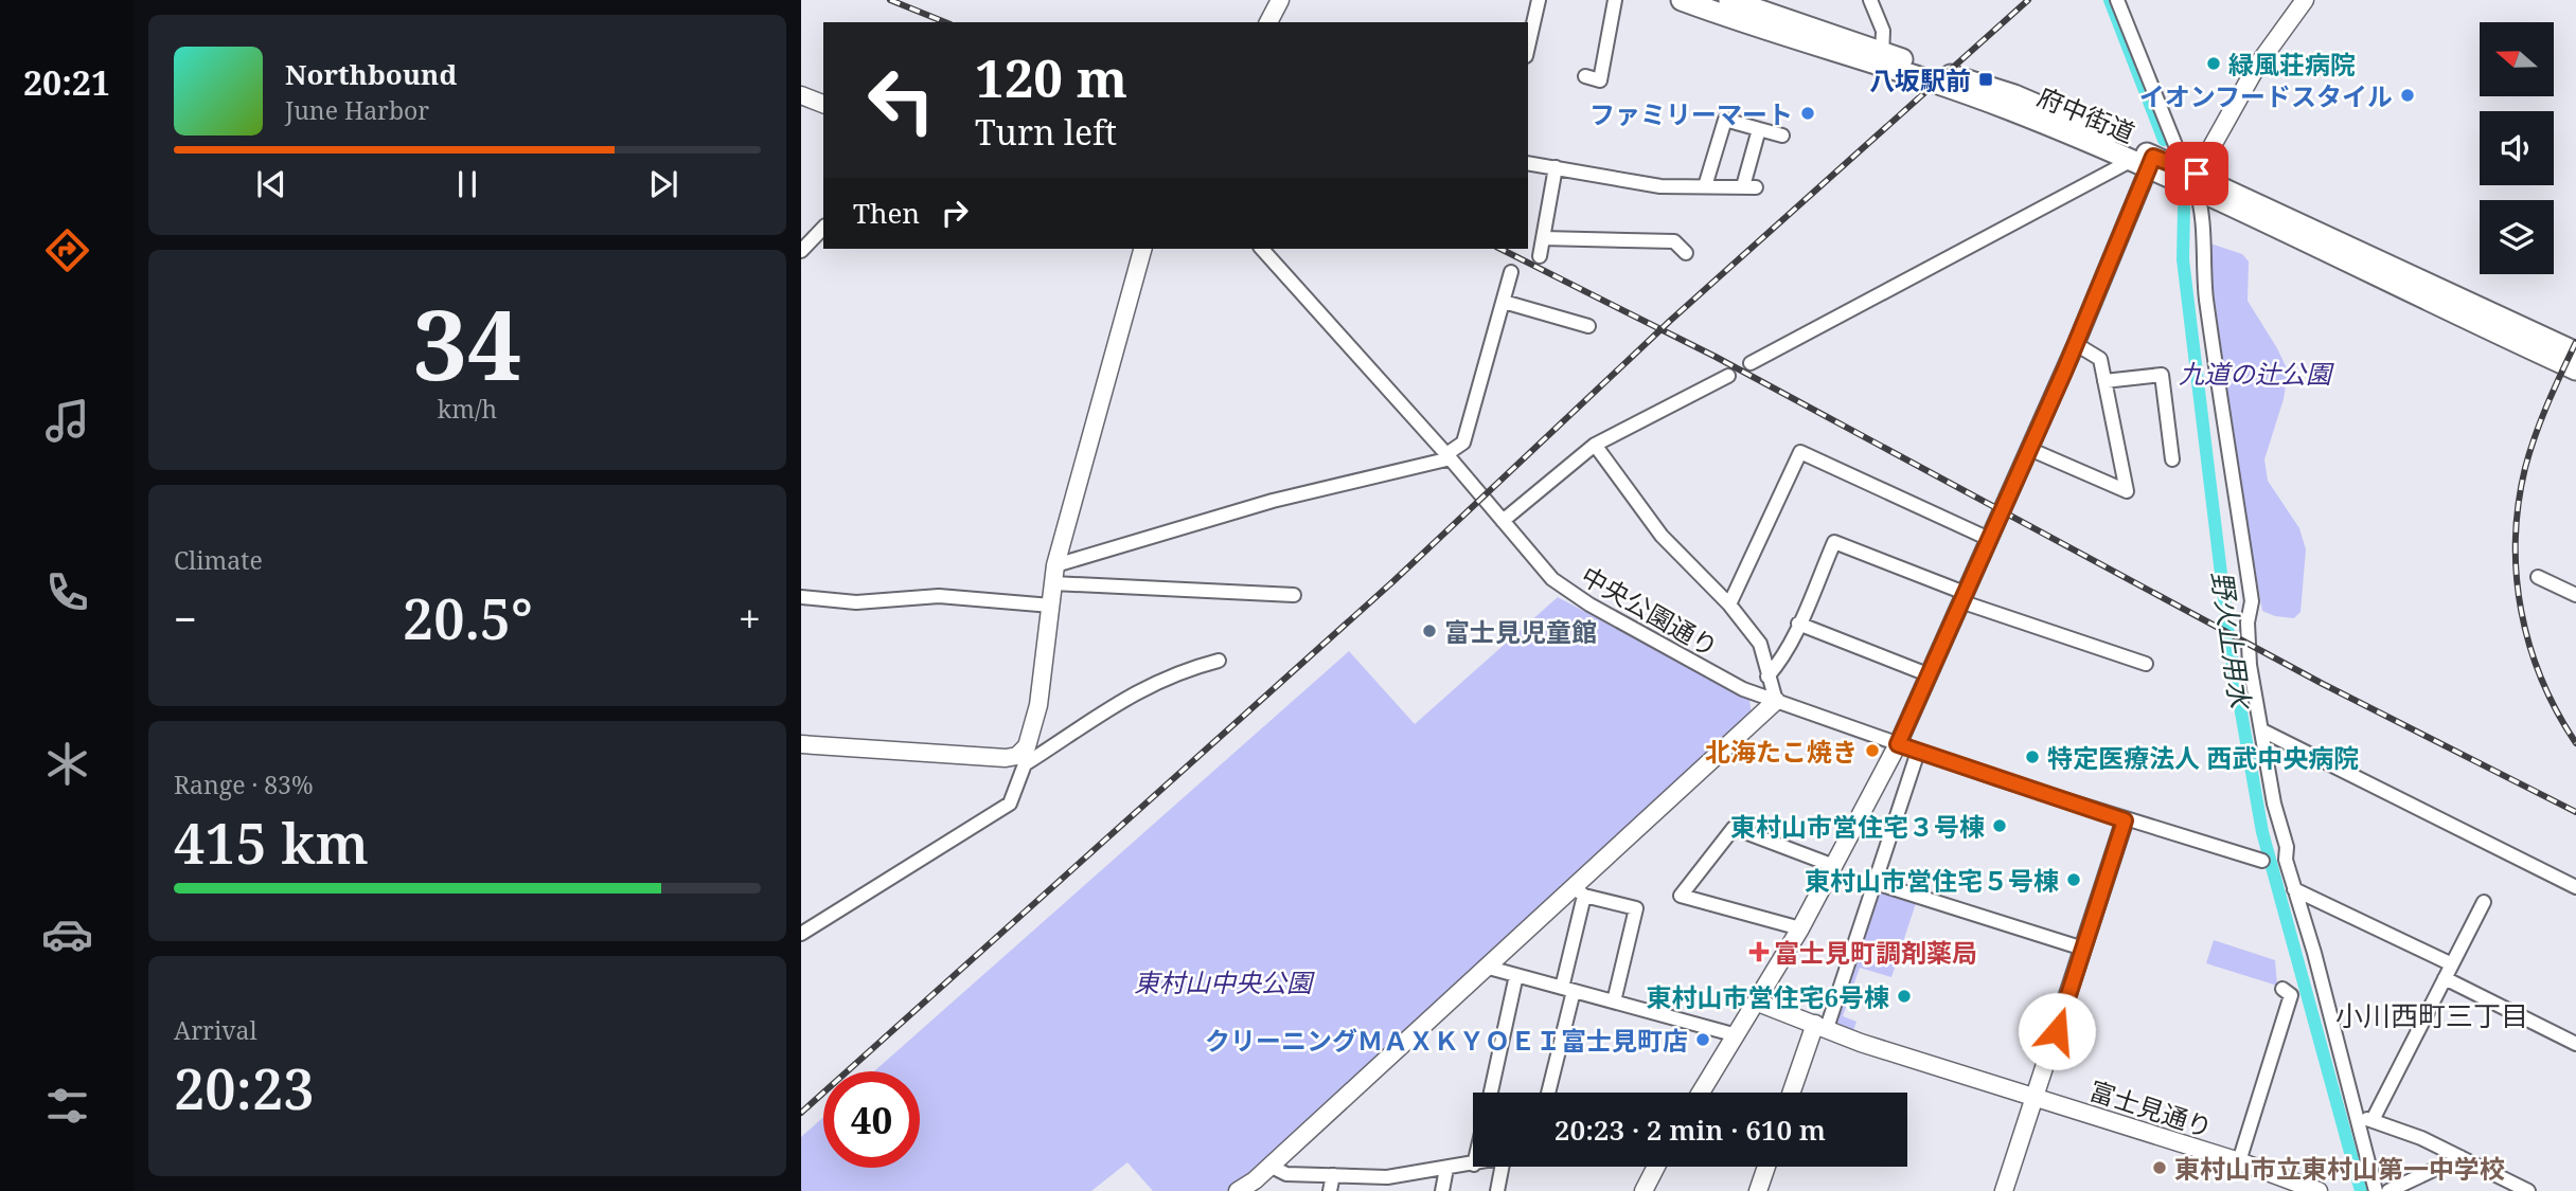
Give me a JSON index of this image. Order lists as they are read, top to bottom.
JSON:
{
  "streets": {
    "main road": ["府中街道"],
    "street": ["中央公園通り", "富士見通り"]
  },
  "districts": ["小川西町三丁目"],
  "water": ["野火止用水"],
  "parks": ["九道の辻公園", "東村山中央公園"],
  "places": {
    "other": [
      "緑風荘病院",
      "イオンフードスタイル",
      "ファミリーマート",
      "富士見児童館",
      "北海たこ焼き",
      "特定医療法人 西武中央病院",
      "東村山市営住宅３号棟",
      "東村山市営住宅５号棟",
      "東村山市営住宅6号棟",
      "クリーニングＭＡＸＫＹＯＥＩ富士見町店",
      "東村山市立東村山第一中学校"
    ],
    "transit": ["八坂駅前"],
    "health": ["富士見町調剤薬局"]
  },
  "north": "left",
  "page": {
    "tabs": "20:21",
    "turn": ["120 m", "Turn left"],
    "song": ["Northbound", "June Harbor"],
    "then": "Then",
    "tile": [
      ["34", "km/h"],
      "Climate",
      ["Range · 83%", "415 km"],
      ["Arrival", "20:23"]
    ],
    "heat": ["−", "20.5°", "+"],
    "limit": "40",
    "trip": "20:23 · 2 min · 610 m"
  }
}
